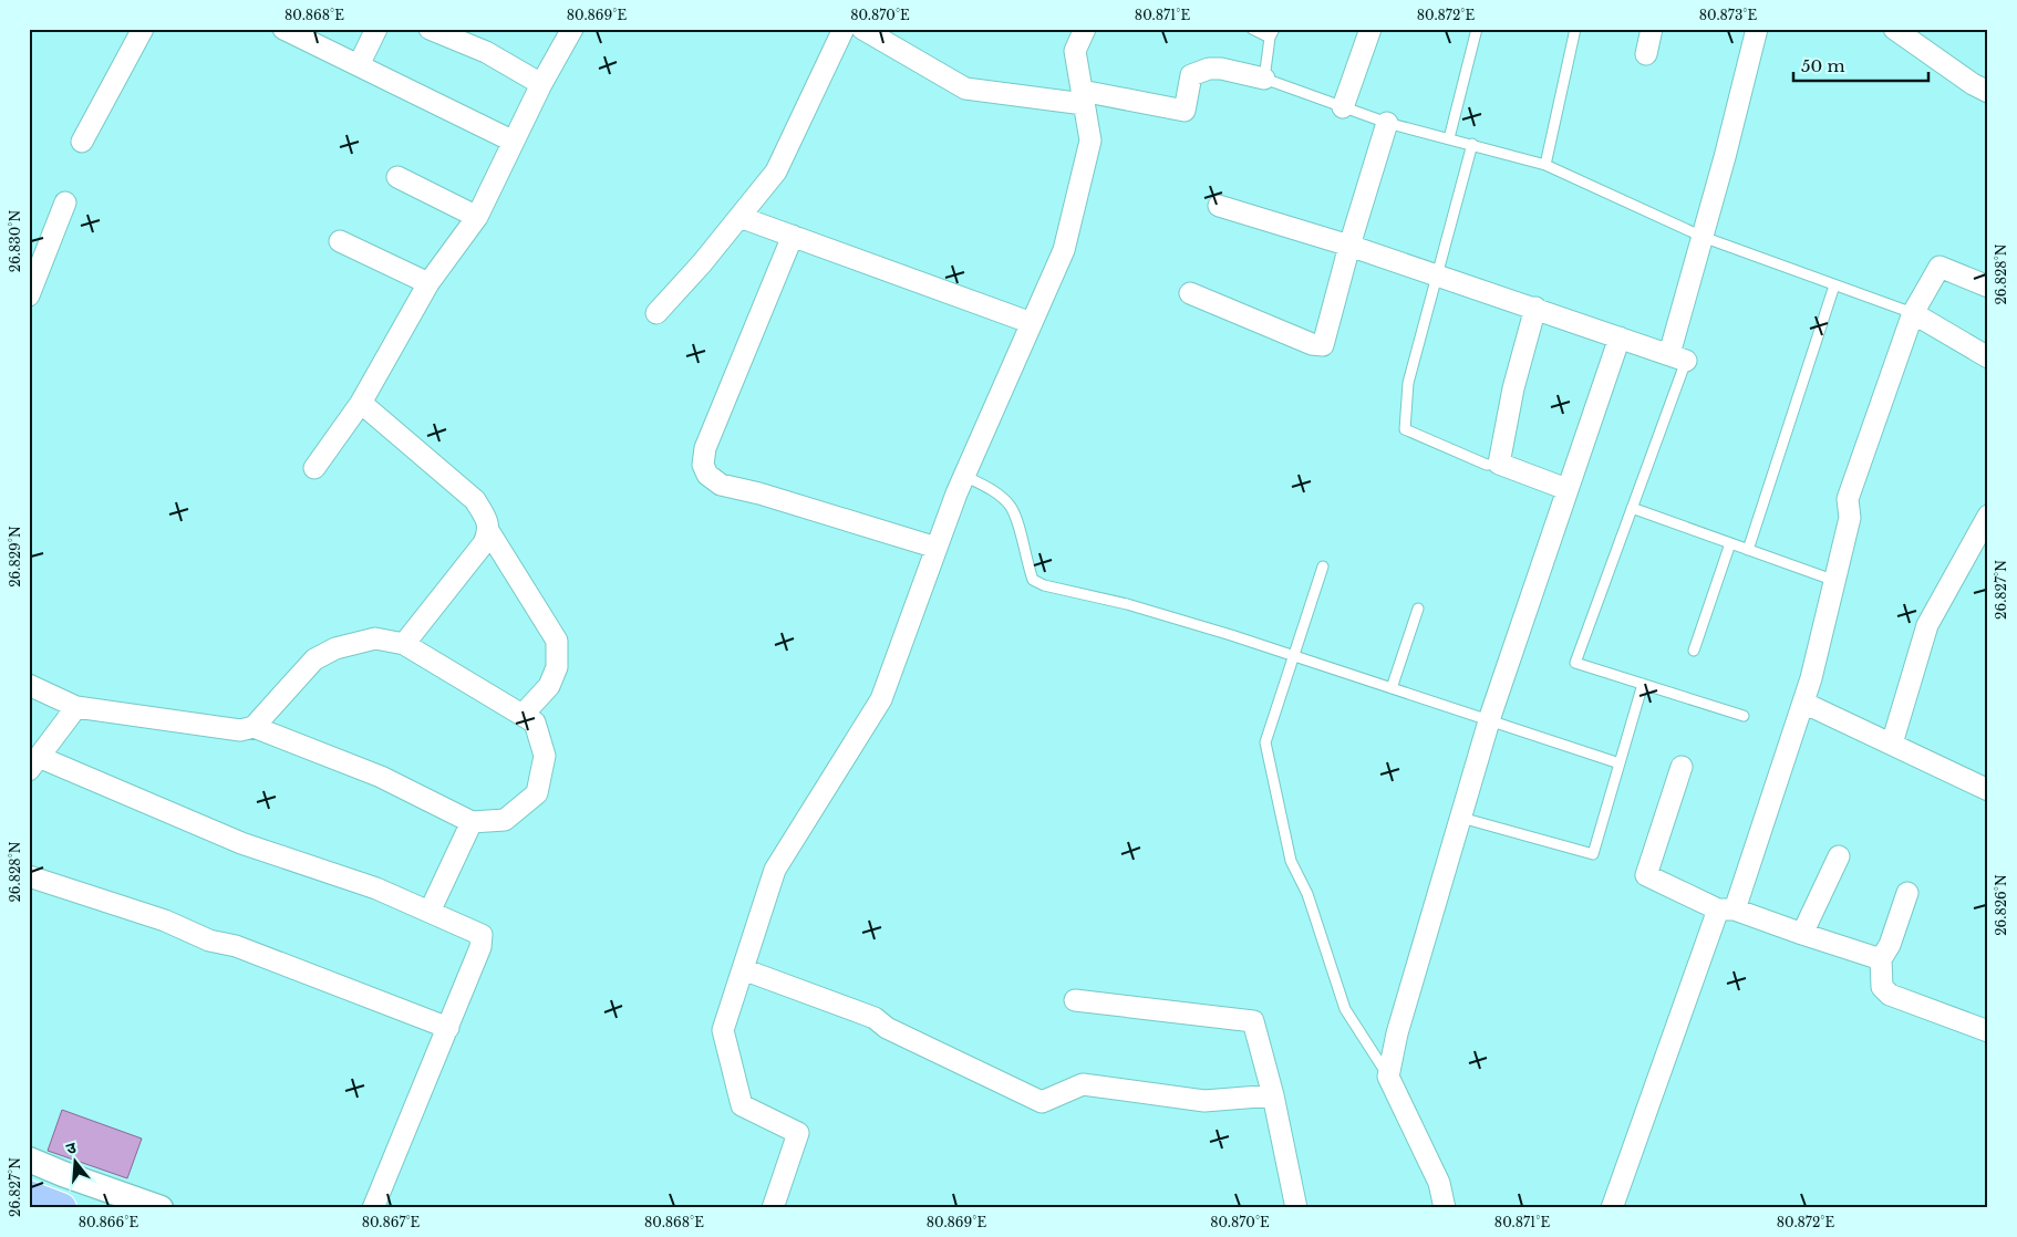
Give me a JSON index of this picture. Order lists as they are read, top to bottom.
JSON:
{
  "scale_bar": "50 m",
  "north": "top",
  "coordinates": [
    "80.868°E",
    "80.869°E",
    "80.870°E",
    "80.871°E",
    "80.872°E",
    "80.873°E",
    "26.830°N",
    "26.828°N",
    "26.829°N",
    "26.827°N",
    "26.826°N",
    "80.866°E",
    "80.867°E"
  ]
}
